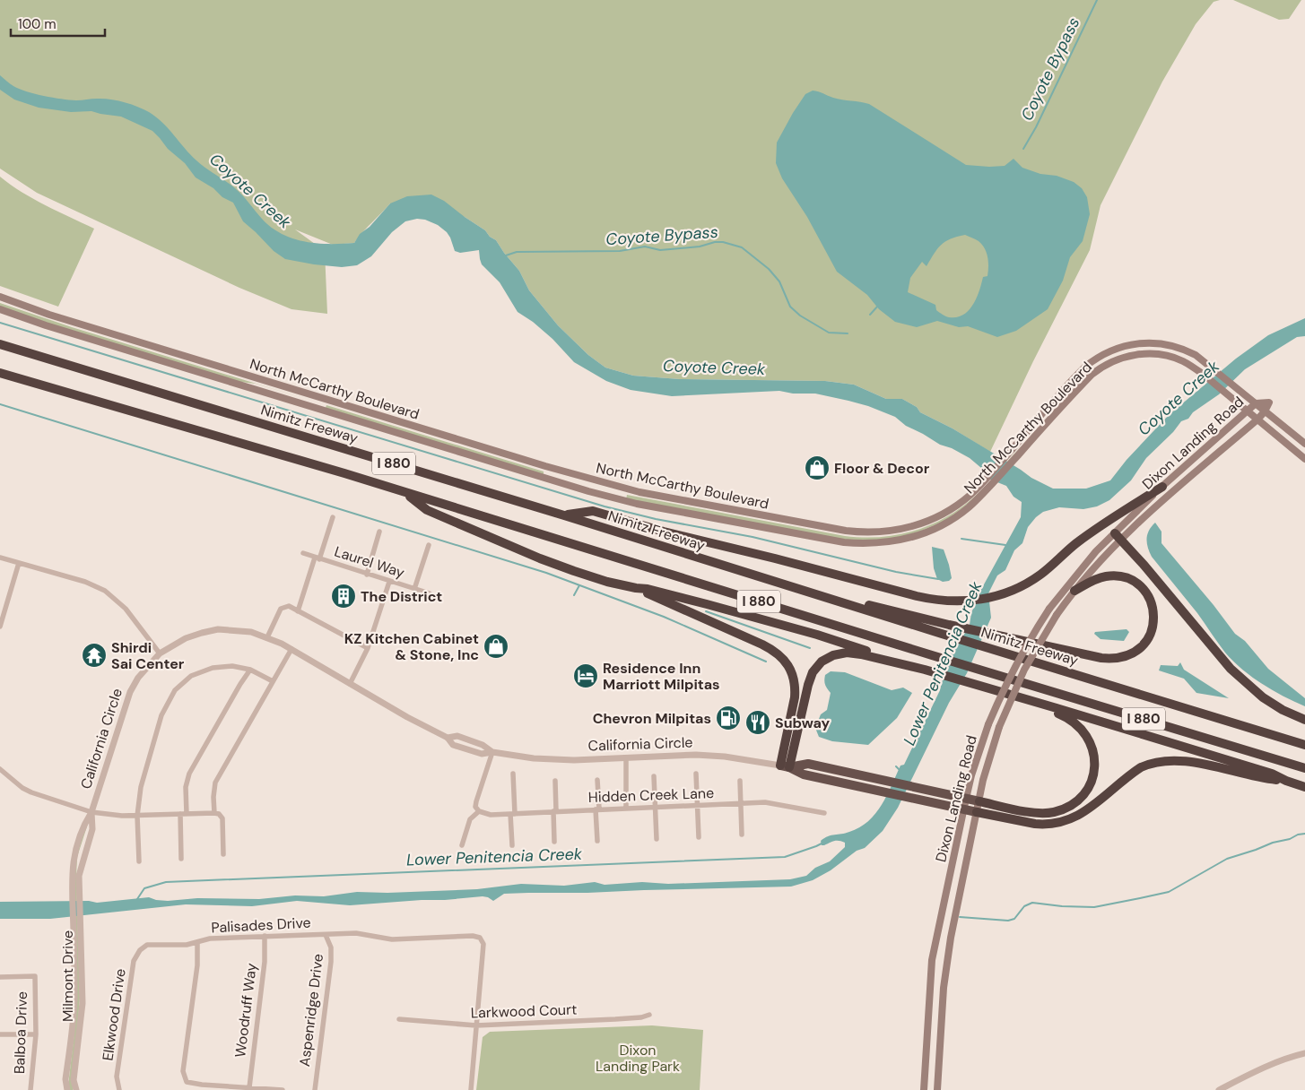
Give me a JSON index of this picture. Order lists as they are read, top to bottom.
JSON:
{
  "streets": {
    "highway": ["Nimitz Freeway", "I 880", "California Circle"],
    "main road": ["North McCarthy Boulevard", "Dixon Landing Road"],
    "street": [
      "Laurel Way",
      "Hidden Creek Lane",
      "Palisades Drive",
      "Milmont Drive",
      "Woodruff Way",
      "Aspenridge Drive",
      "Larkwood Court",
      "Elkwood Drive",
      "Balboa Drive"
    ]
  },
  "crossings": [
    ["North McCarthy Boulevard", "Dixon Landing Road"],
    ["Dixon Landing Road", "California Circle"],
    ["California Circle", "Milmont Drive"],
    ["Palisades Drive", "Woodruff Way"],
    ["Palisades Drive", "Aspenridge Drive"],
    ["Palisades Drive", "Larkwood Court"],
    ["Palisades Drive", "Elkwood Drive"]
  ],
  "water": ["Coyote Bypass", "Coyote Creek", "Lower Penitencia Creek"],
  "parks": ["Dixon Landing Park"],
  "places": {
    "shop": ["Floor & Decor", "KZ Kitchen Cabinet & Stone, Inc"],
    "building": ["The District"],
    "temple": ["Shirdi Sai Center"],
    "hotel": ["Residence Inn Marriott Milpitas"],
    "fuel station": ["Chevron Milpitas"],
    "restaurant": ["Subway"]
  },
  "scale_bar": "100 m"
}
